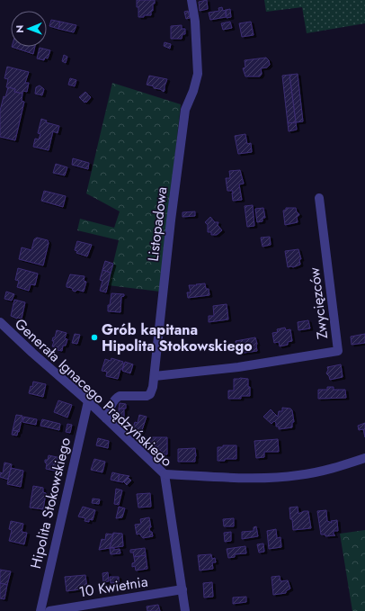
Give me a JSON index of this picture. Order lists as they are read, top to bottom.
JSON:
{
  "streets": {
    "street": [
      "Listopadowa",
      "Zwycięzców",
      "Generała Ignacego Prądzyńskiego",
      "Hipolita Stokowskiego",
      "10 Kwietnia"
    ]
  },
  "crossings": [
    ["Listopadowa", "Zwycięzców"],
    ["Listopadowa", "Generała Ignacego Prądzyńskiego"],
    ["Generała Ignacego Prądzyńskiego", "Hipolita Stokowskiego"],
    ["Generała Ignacego Prądzyńskiego", "10 Kwietnia"]
  ],
  "places": ["Grób kapitana Hipolita Stokowskiego"],
  "north": "left"
}
